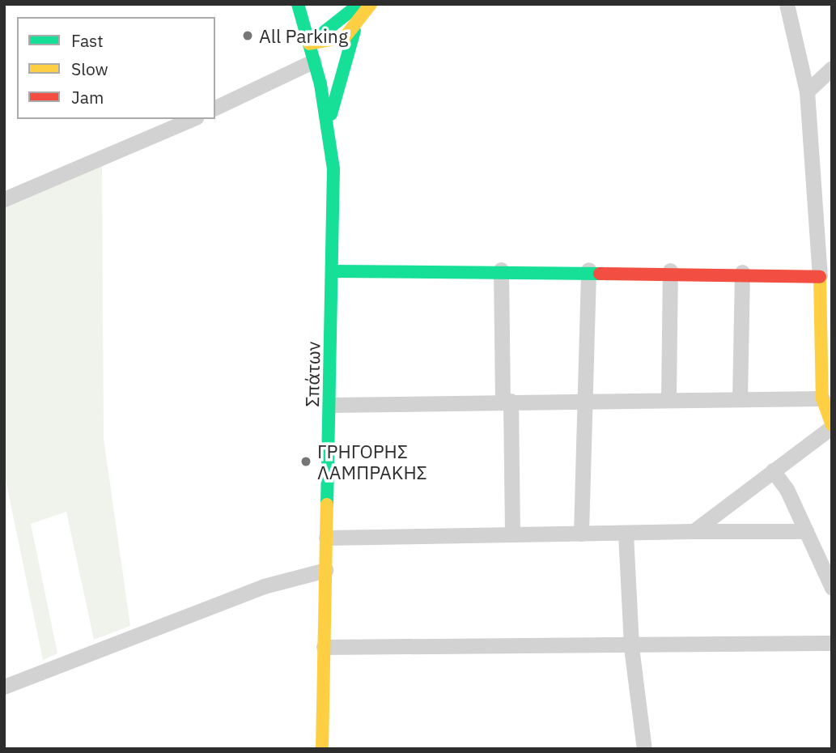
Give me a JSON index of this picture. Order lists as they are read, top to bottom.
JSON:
{
  "streets": {
    "main road": ["Σπάτων"]
  },
  "places": ["All Parking", "ΓΡΗΓΟΡΗΣ ΛΑΜΠΡΑΚΗΣ"],
  "legend": ["Fast", "Slow", "Jam"]
}
